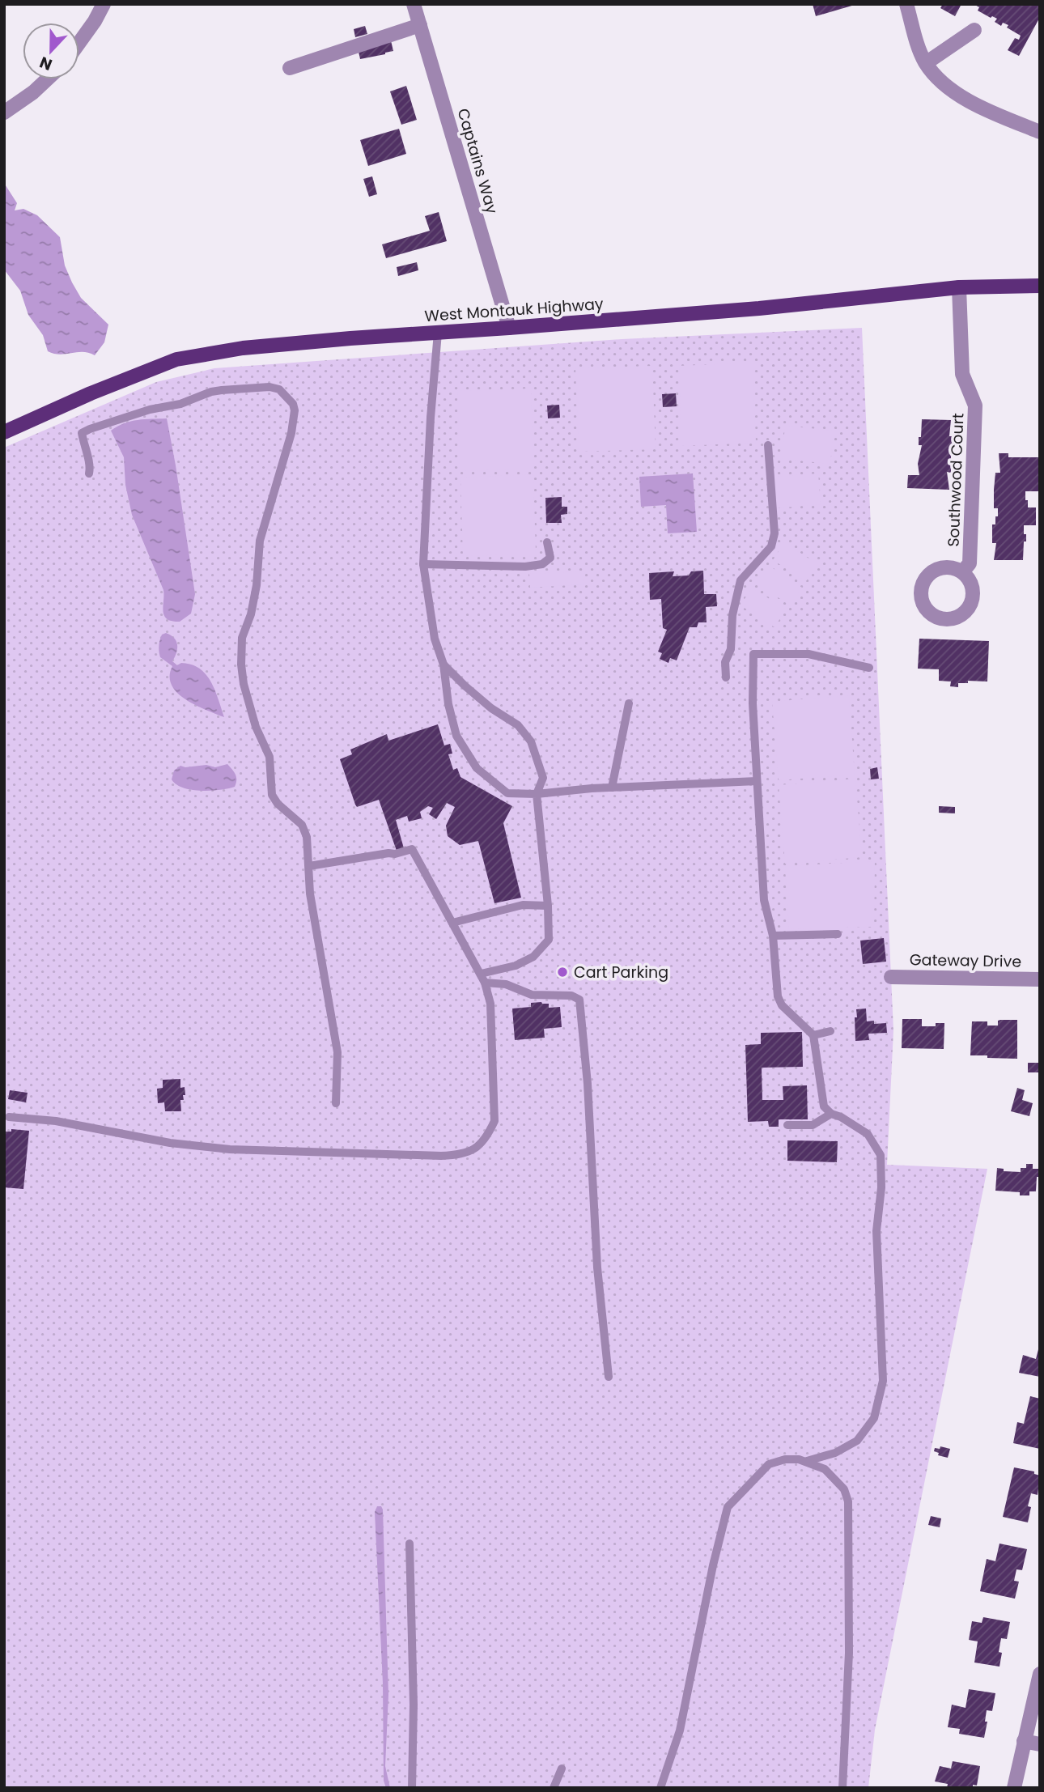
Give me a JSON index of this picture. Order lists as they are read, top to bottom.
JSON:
{
  "streets": {
    "main road": ["West Montauk Highway"],
    "street": ["Captains Way", "Southwood Court", "Gateway Drive"]
  },
  "crossings": [
    ["Captains Way", "West Montauk Highway"],
    ["West Montauk Highway", "Southwood Court"]
  ],
  "places": ["Cart Parking"],
  "north": "bottom"
}
